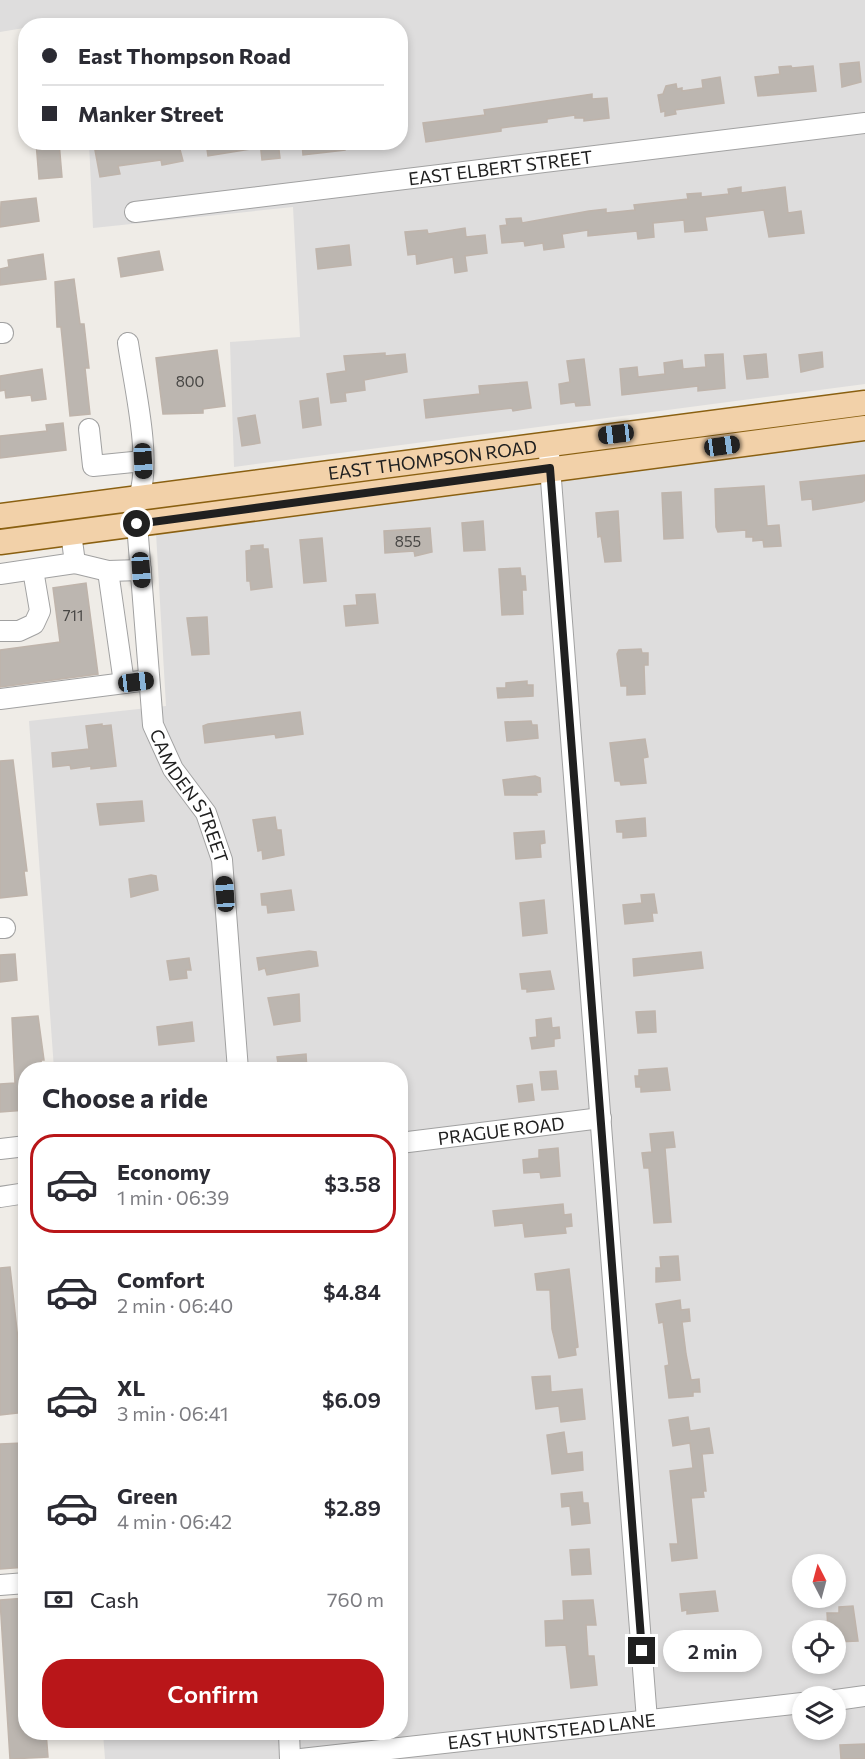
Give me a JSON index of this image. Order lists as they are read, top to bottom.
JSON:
{
  "streets": {
    "main road": ["EAST THOMPSON ROAD"],
    "street": [
      "EAST ELBERT STREET",
      "CAMDEN STREET",
      "PRAGUE ROAD",
      "EAST HUNTSTEAD LANE"
    ]
  },
  "crossings": [
    ["EAST THOMPSON ROAD", "CAMDEN STREET"]
  ],
  "house_numbers": ["800", "855", "711"],
  "north": "top",
  "page": {
    "banner": ["East Thompson Road", "Manker Street"],
    "heading": "Choose a ride",
    "list": [
      {
        "name": "Economy",
        "note": "1 min · 06:39",
        "value": "$3.58"
      },
      {
        "name": "Comfort",
        "note": "2 min · 06:40",
        "value": "$4.84"
      },
      {
        "name": "XL",
        "note": "3 min · 06:41",
        "value": "$6.09"
      },
      {
        "name": "Green",
        "note": "4 min · 06:42",
        "value": "$2.89"
      }
    ],
    "pay": ["Cash", "760 m"],
    "bubble": "2 min",
    "buttons": "Confirm"
  }
}
